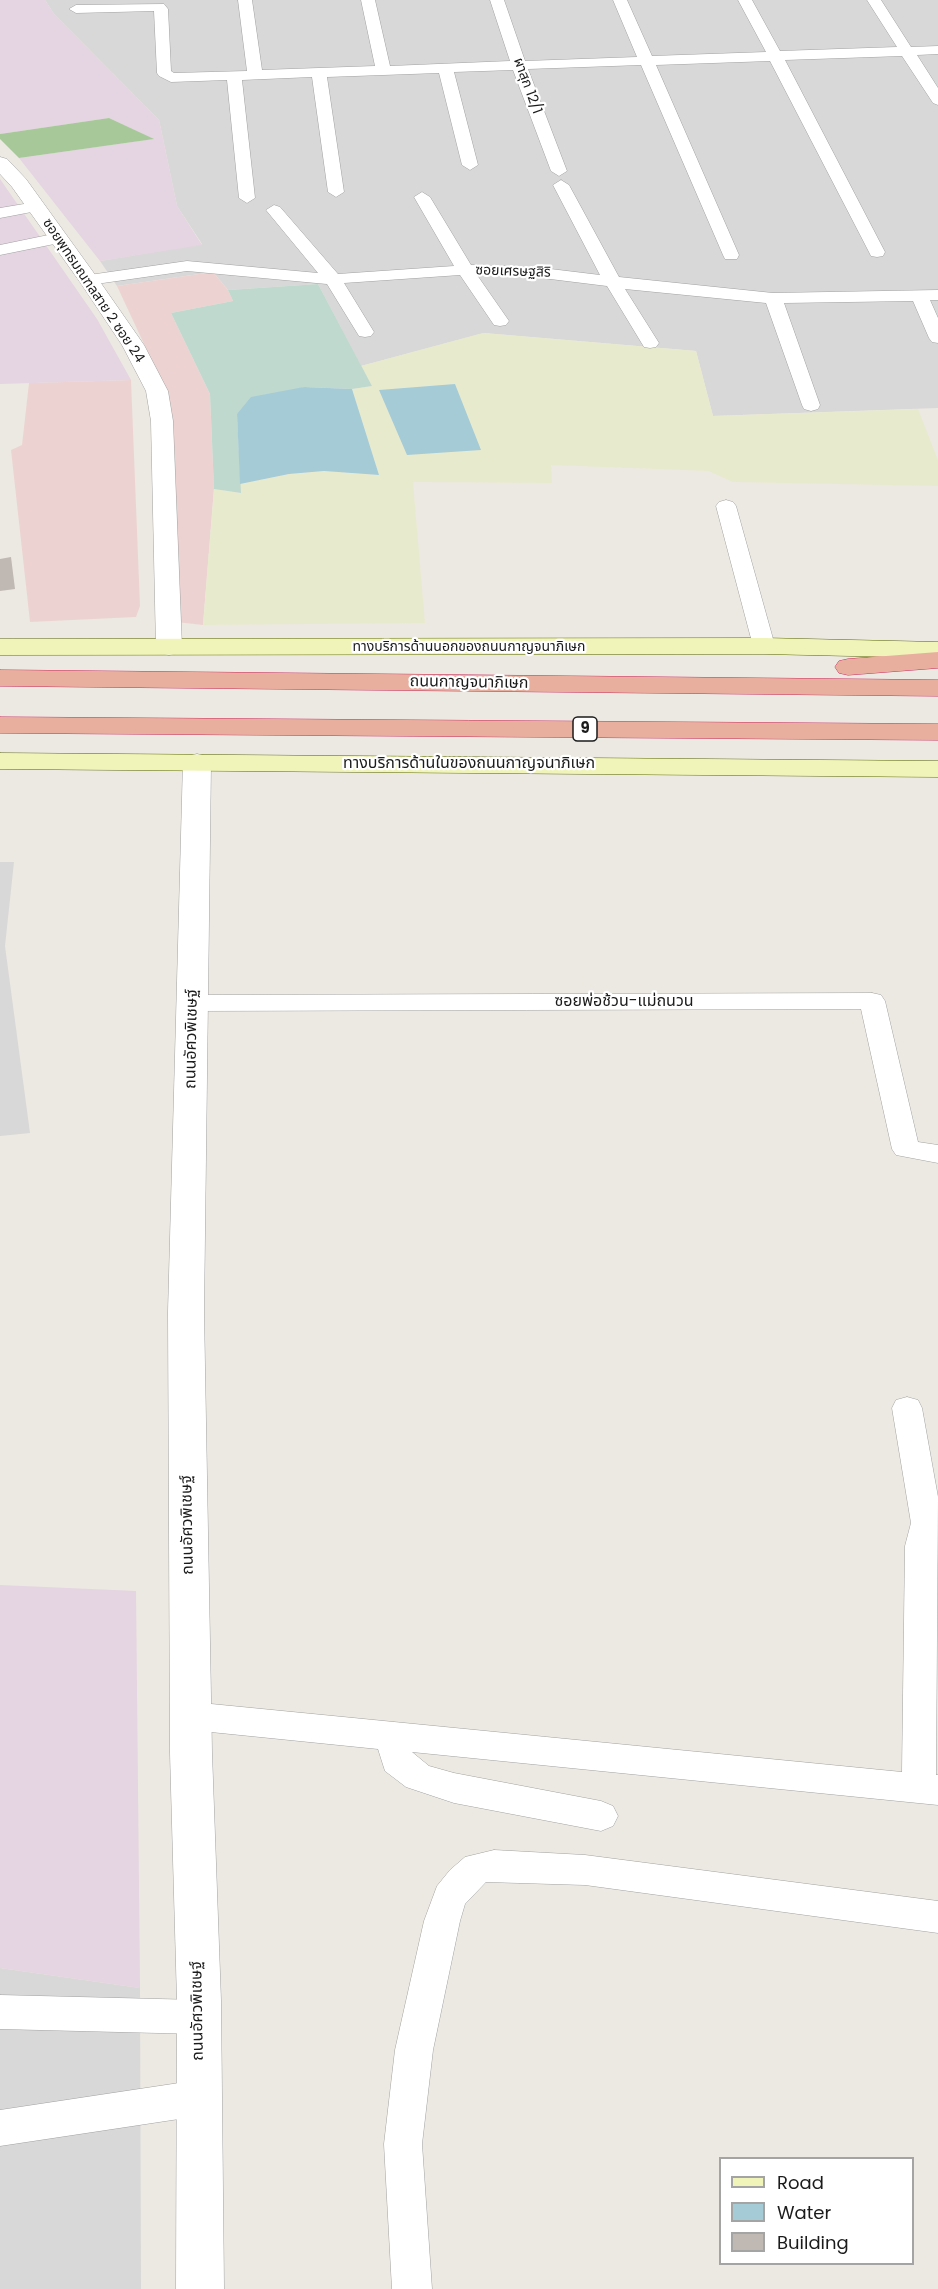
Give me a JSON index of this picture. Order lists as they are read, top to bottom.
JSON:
{
  "streets": {
    "highway": ["ถนนกาญจนาภิเษก", "9"],
    "main road": ["ทางบริการด้านนอกของถนนกาญจนาภิเษก", "ทางบริการด้านในของถนนกาญจนาภิเษก"],
    "street": [
      "ผาสุก 12/1",
      "ซอยเศรษฐสิริ",
      "ซอยพุทธมณฑลสาย 2 ซอย 24",
      "ซอยพ่อช้วน-แม่ถนวน",
      "ถนนอัศวพิเชษฐ์"
    ]
  },
  "crossings": [
    ["ผาสุก 12/1", "ซอยเศรษฐสิริ"],
    ["ซอยเศรษฐสิริ", "ซอยพุทธมณฑลสาย 2 ซอย 24"],
    ["ซอยพุทธมณฑลสาย 2 ซอย 24", "ทางบริการด้านนอกของถนนกาญจนาภิเษก"],
    ["ทางบริการด้านในของถนนกาญจนาภิเษก", "ถนนอัศวพิเชษฐ์"],
    ["ซอยพ่อช้วน-แม่ถนวน", "ถนนอัศวพิเชษฐ์"]
  ],
  "legend": ["Road", "Water", "Building"]
}
